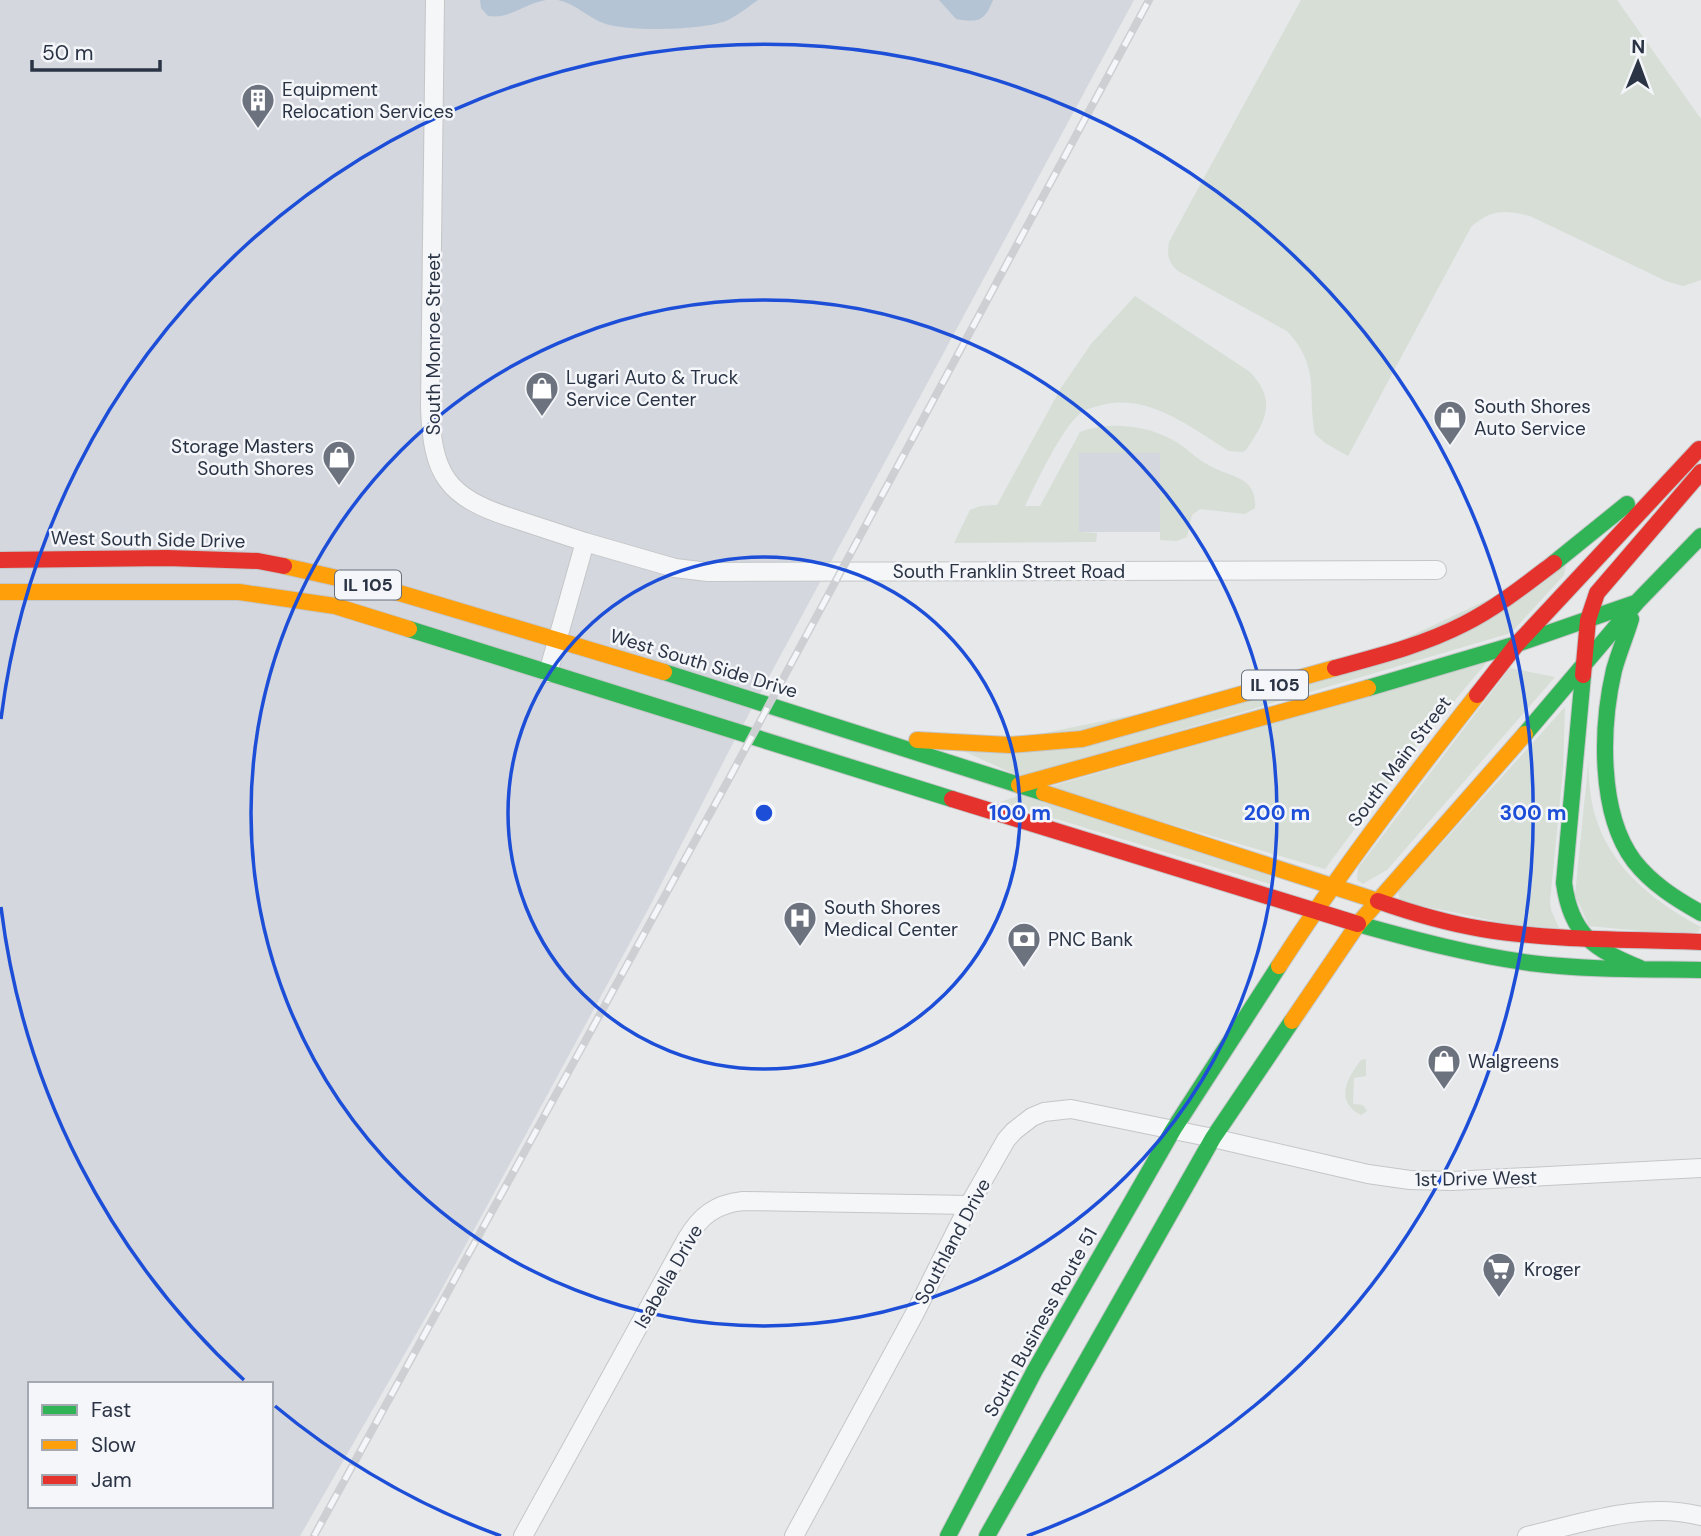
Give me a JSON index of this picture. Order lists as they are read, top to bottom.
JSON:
{
  "streets": {
    "main road": [
      "West South Side Drive",
      "IL 105",
      "South Main Street",
      "South Business Route 51"
    ],
    "street": [
      "South Monroe Street",
      "South Franklin Street Road",
      "1st Drive West",
      "Southland Drive",
      "Isabella Drive"
    ]
  },
  "crossings": [
    ["South Monroe Street", "South Franklin Street Road"],
    ["West South Side Drive", "IL 105"],
    ["West South Side Drive", "South Main Street"],
    ["IL 105", "South Main Street"],
    ["South Main Street", "Southland Drive"],
    ["South Main Street", "South Business Route 51"],
    ["1st Drive West", "Southland Drive"],
    ["Southland Drive", "Isabella Drive"],
    ["Southland Drive", "South Business Route 51"]
  ],
  "places": {
    "building": ["Equipment Relocation Services"],
    "shop": [
      "Lugari Auto & Truck Service Center",
      "South Shores Auto Service",
      "Storage Masters South Shores",
      "Walgreens"
    ],
    "hospital": ["South Shores Medical Center"],
    "bank": ["PNC Bank"],
    "supermarket": ["Kroger"]
  },
  "legend": ["Fast", "Slow", "Jam"],
  "scale_bar": "50 m",
  "north": "top",
  "rings": ["100 m", "200 m", "300 m"]
}
